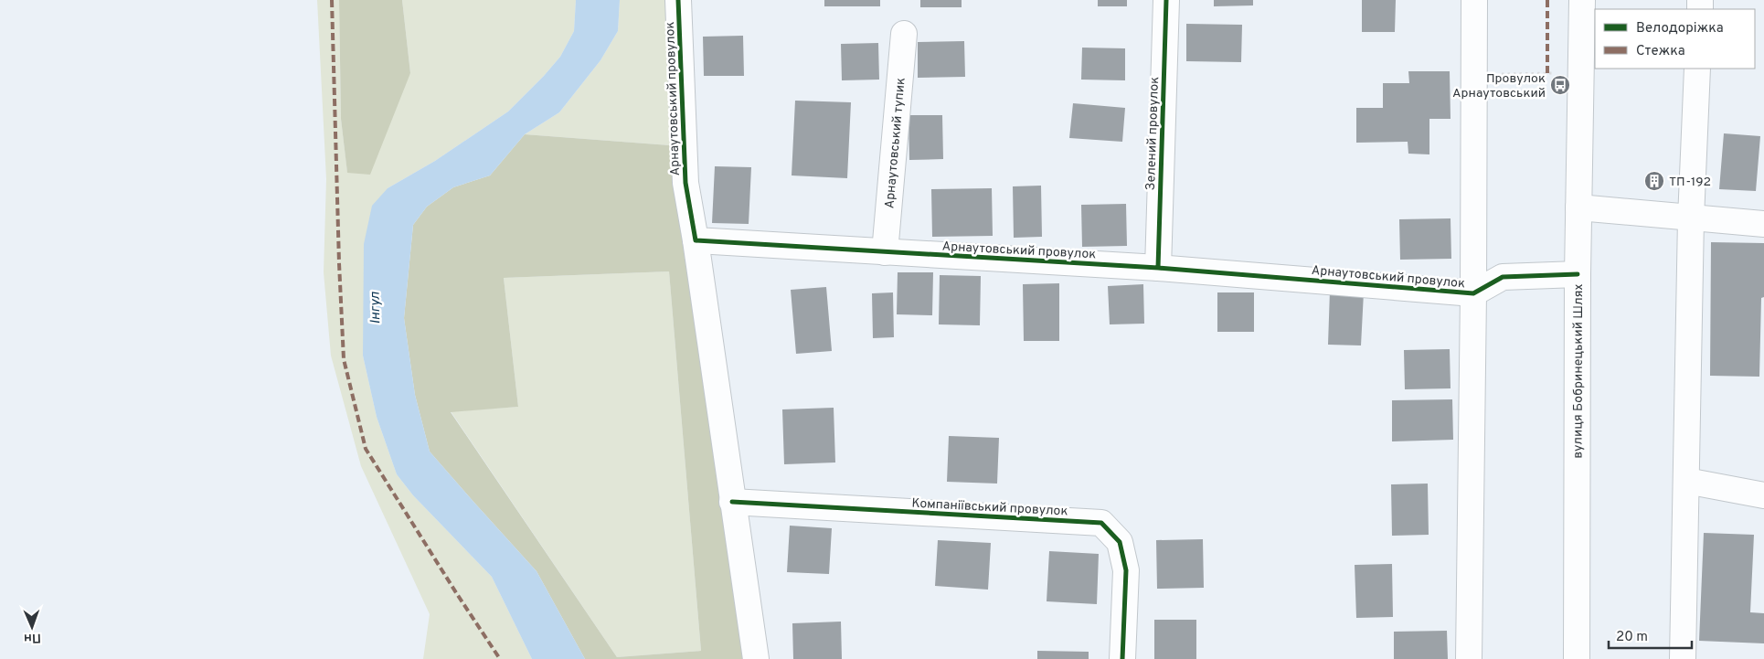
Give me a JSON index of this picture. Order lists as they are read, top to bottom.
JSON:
{
  "streets": {
    "street": [
      "Арнаутовський провулок",
      "Зелений провулок",
      "Арнаутовський тупик",
      "вулиця Бобринецький Шлях",
      "Компаніївський провулок"
    ]
  },
  "crossings": [
    ["Арнаутовський провулок", "Зелений провулок"],
    ["Арнаутовський провулок", "Арнаутовський тупик"],
    ["Арнаутовський провулок", "вулиця Бобринецький Шлях"]
  ],
  "water": ["Інгул"],
  "places": {
    "bus stop": ["Провулок Арнаутовський"],
    "building": ["ТП-192"]
  },
  "legend": ["Велодоріжка", "Стежка"],
  "scale_bar": "20 m",
  "north": "bottom"
}
